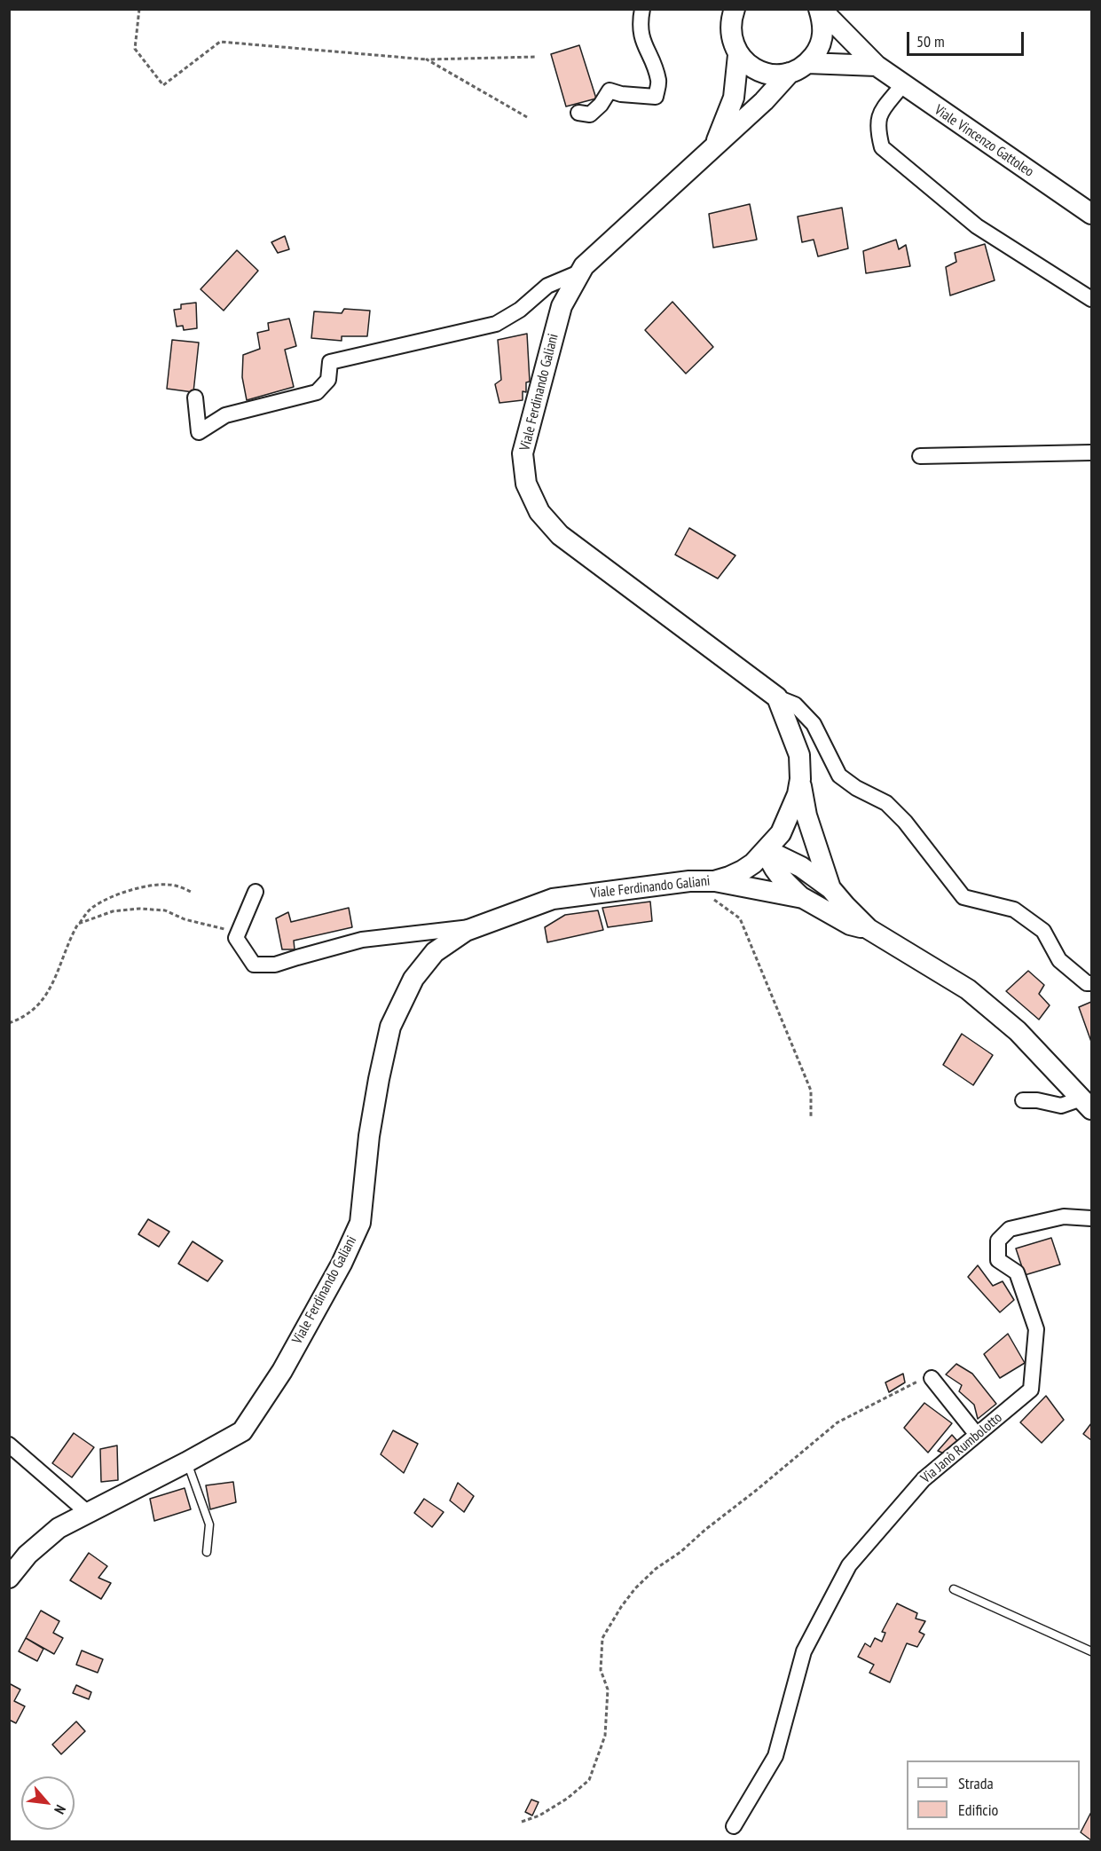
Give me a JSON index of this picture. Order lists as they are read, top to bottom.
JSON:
{
  "streets": {
    "main road": ["Viale Vincenzo Gattoleo", "Viale Ferdinando Galiani"],
    "street": ["Via Janò Rumbolotto"]
  },
  "legend": ["Strada", "Edificio"],
  "scale_bar": "50 m",
  "north": "bottom right"
}
